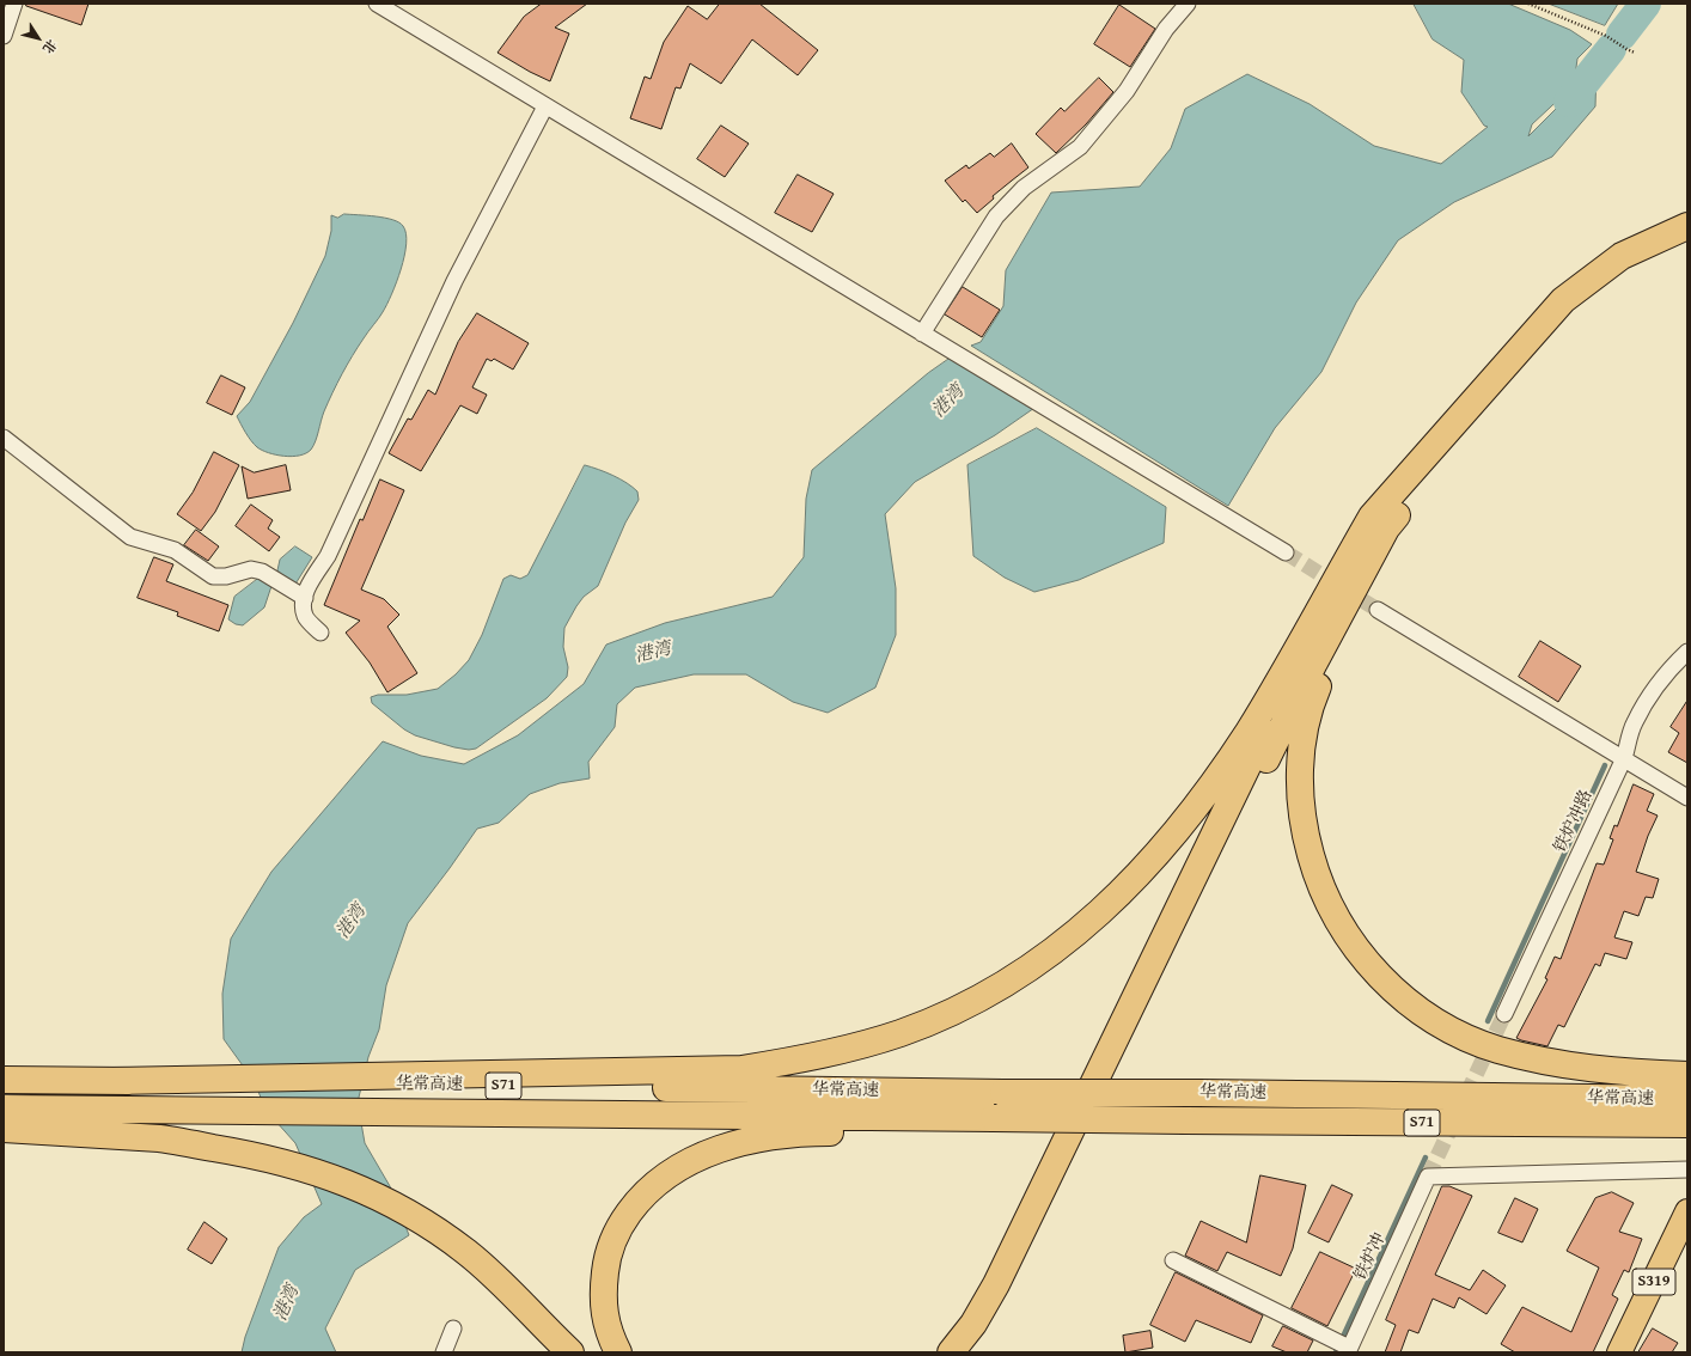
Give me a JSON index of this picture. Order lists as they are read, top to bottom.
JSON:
{
  "streets": {
    "highway": ["华常高速", "S71"],
    "main road": ["S319"],
    "street": ["铁炉冲路", "铁炉冲"]
  },
  "water": ["港湾"],
  "north": "bottom right"
}
